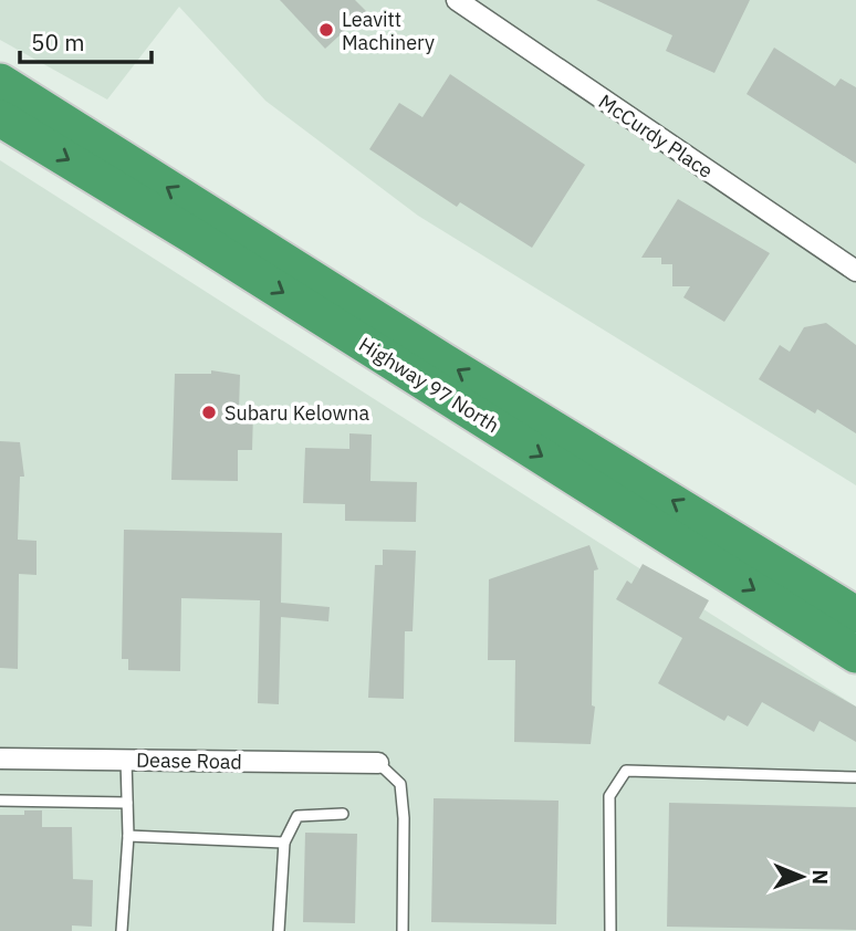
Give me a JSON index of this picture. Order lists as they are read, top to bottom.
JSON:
{
  "streets": {
    "highway": ["Highway 97 North"],
    "street": ["McCurdy Place", "Dease Road"]
  },
  "places": ["Leavitt Machinery", "Subaru Kelowna"],
  "scale_bar": "50 m",
  "north": "right"
}
